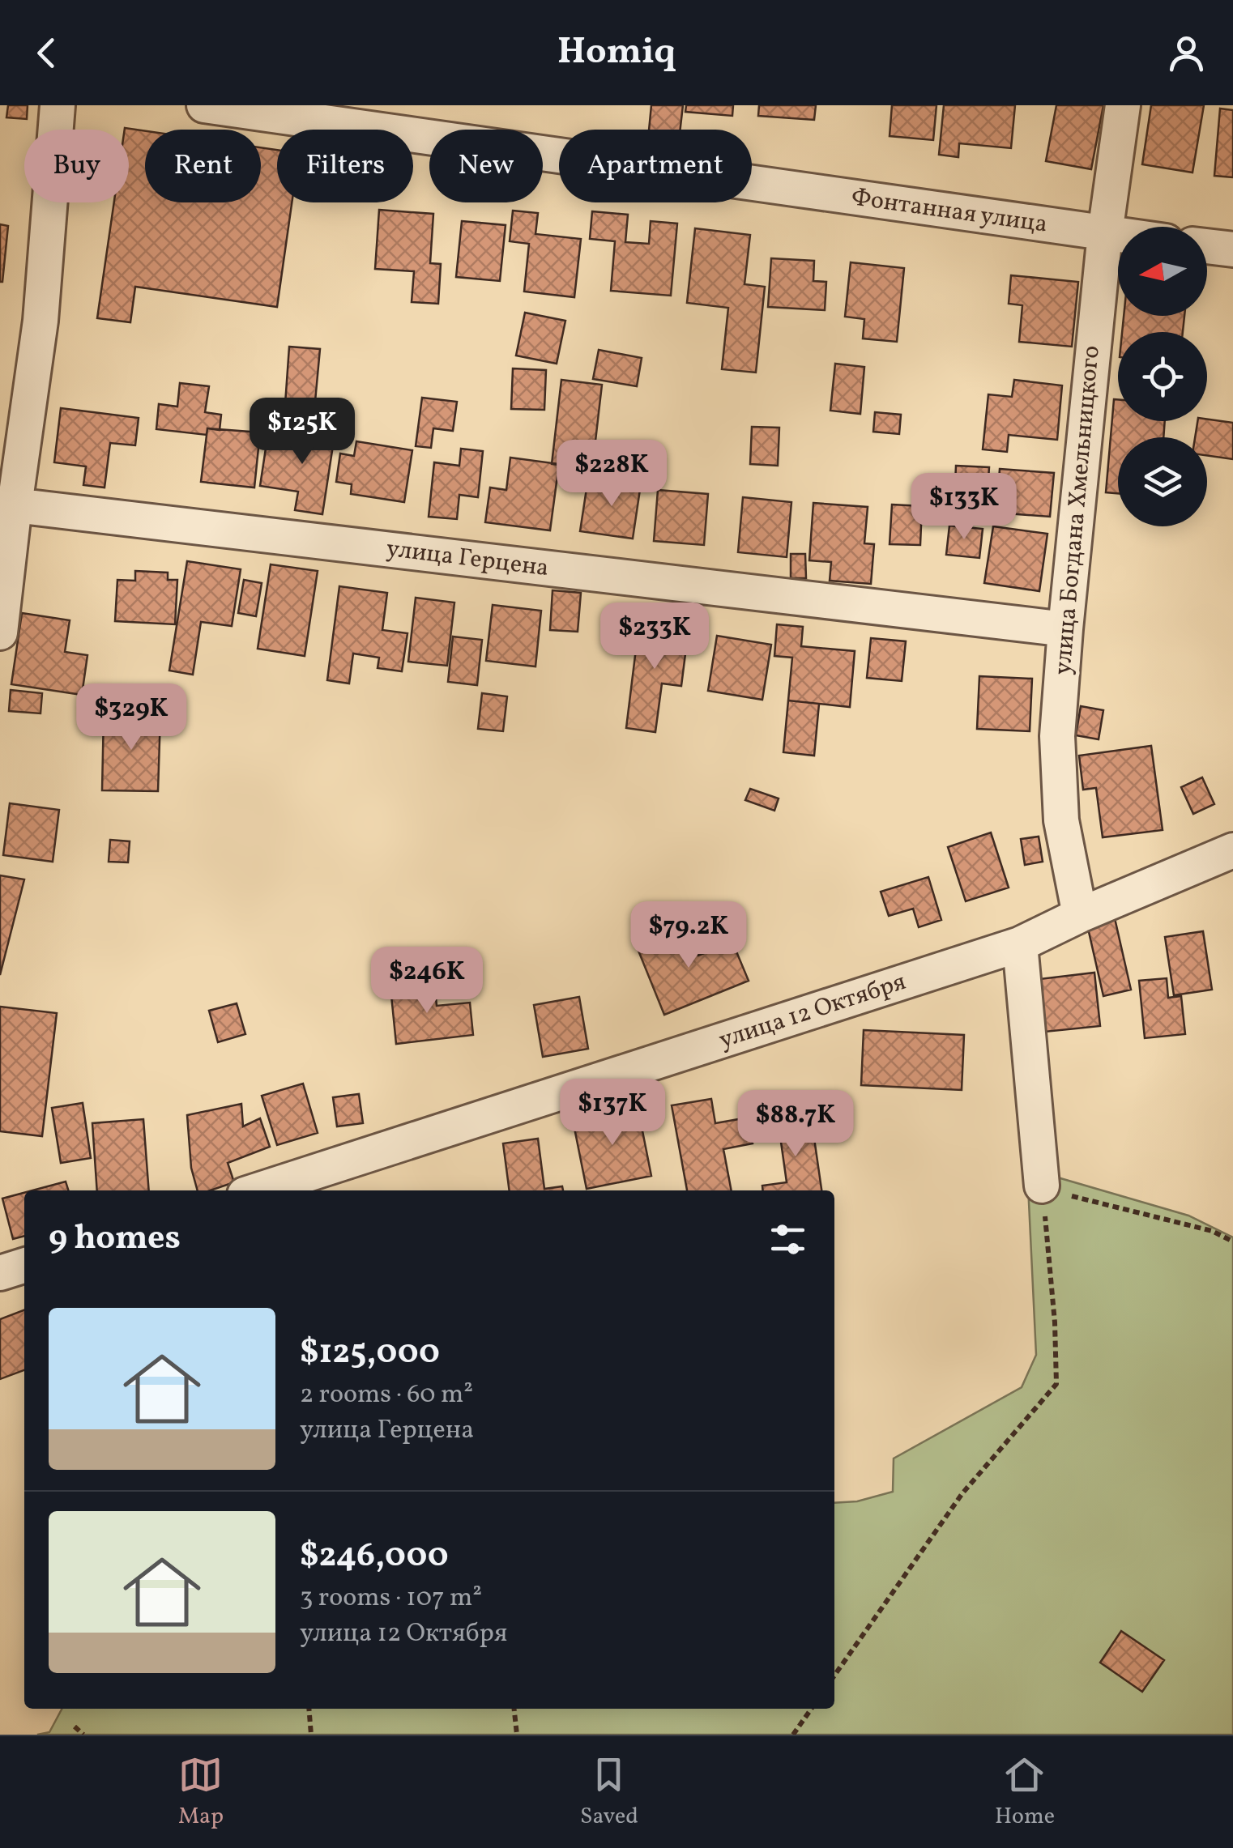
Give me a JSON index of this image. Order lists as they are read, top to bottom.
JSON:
{
  "streets": {
    "street": [
      "Фонтанная улица",
      "улица Богдана Хмельницкого",
      "улица Герцена",
      "улица 12 Октября"
    ]
  },
  "crossings": [
    ["Фонтанная улица", "улица Богдана Хмельницкого"],
    ["улица Богдана Хмельницкого", "улица Герцена"],
    ["улица Богдана Хмельницкого", "улица 12 Октября"]
  ],
  "north": "left",
  "page": {
    "header": "Homiq",
    "chip": [
      "Buy",
      "Rent",
      "Filters",
      "New",
      "Apartment"
    ],
    "price": [
      "$125K",
      "$228K",
      "$133K",
      "$233K",
      "$329K",
      "$79.2K",
      "$246K",
      "$137K",
      "$88.7K"
    ],
    "heading": "9 homes",
    "list": [
      {
        "name": "$125,000",
        "note": "2 rooms · 60 m² · улица Герцена"
      },
      {
        "name": "$246,000",
        "note": "3 rooms · 107 m² · улица 12 Октября"
      }
    ],
    "tabs": ["Map", "Saved", "Home"]
  }
}
